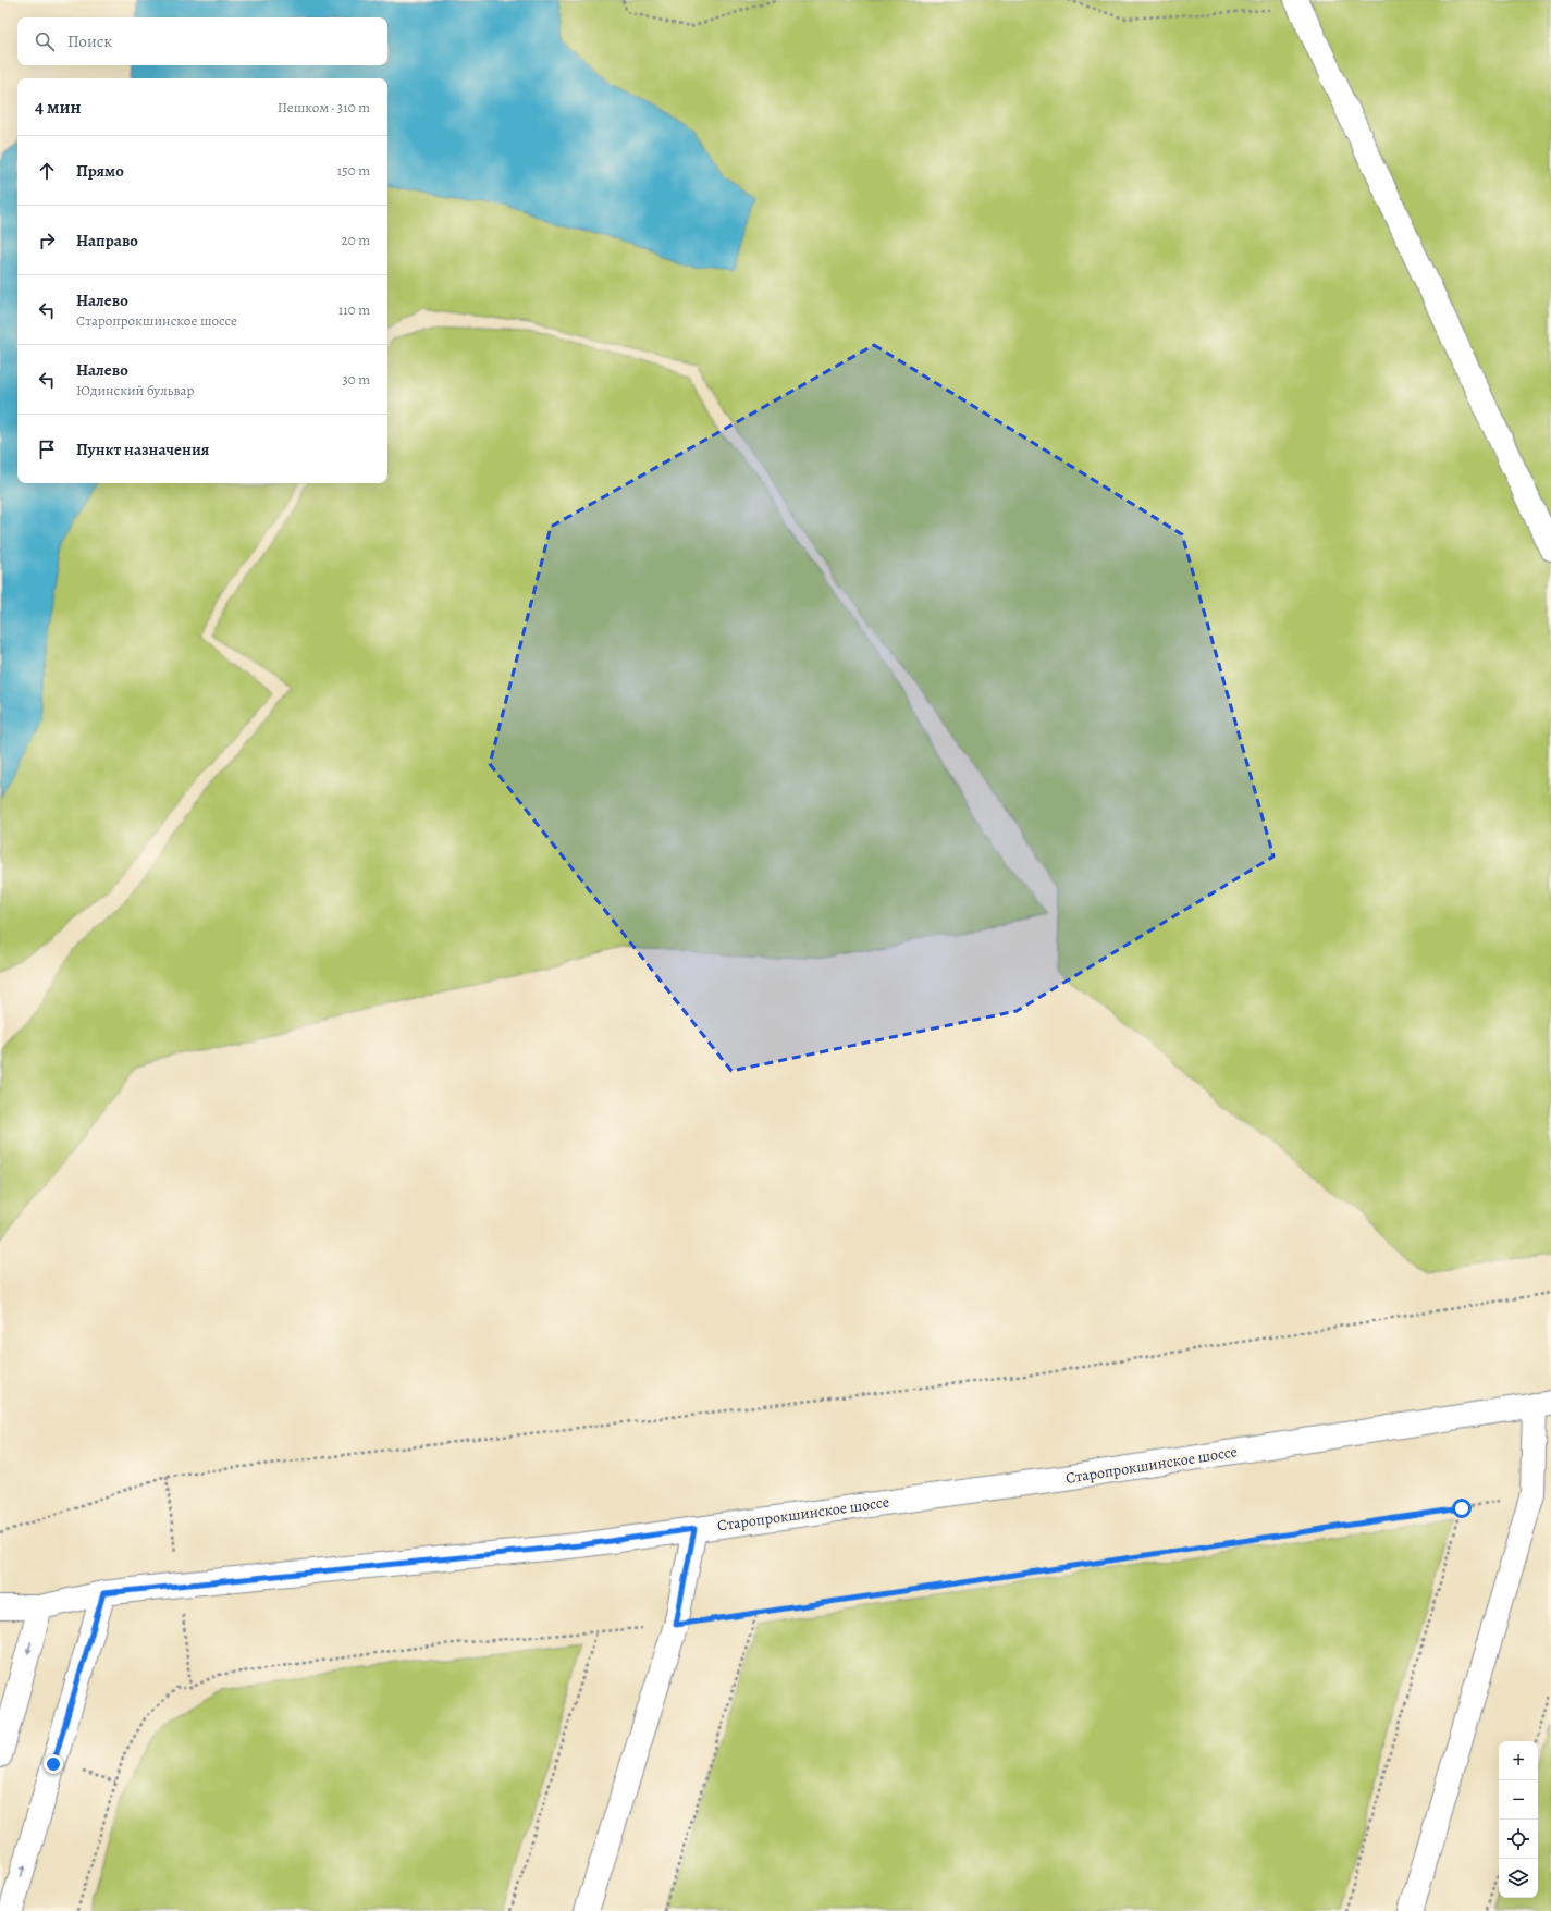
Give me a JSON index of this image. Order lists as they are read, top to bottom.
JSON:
{
  "streets": {
    "street": ["Старопрокшинское шоссе"]
  },
  "page": {
    "search": "Поиск",
    "heading": ["4 мин", "Пешком · 310 m"],
    "list": [
      ["Прямо", "150 m"],
      ["Направо", "20 m"],
      ["Налево", "Старопрокшинское шоссе", "110 m"],
      ["Налево", "Юдинский бульвар", "30 m"],
      "Пункт назначения"
    ],
    "map_buttons": ["+", "−"]
  }
}
